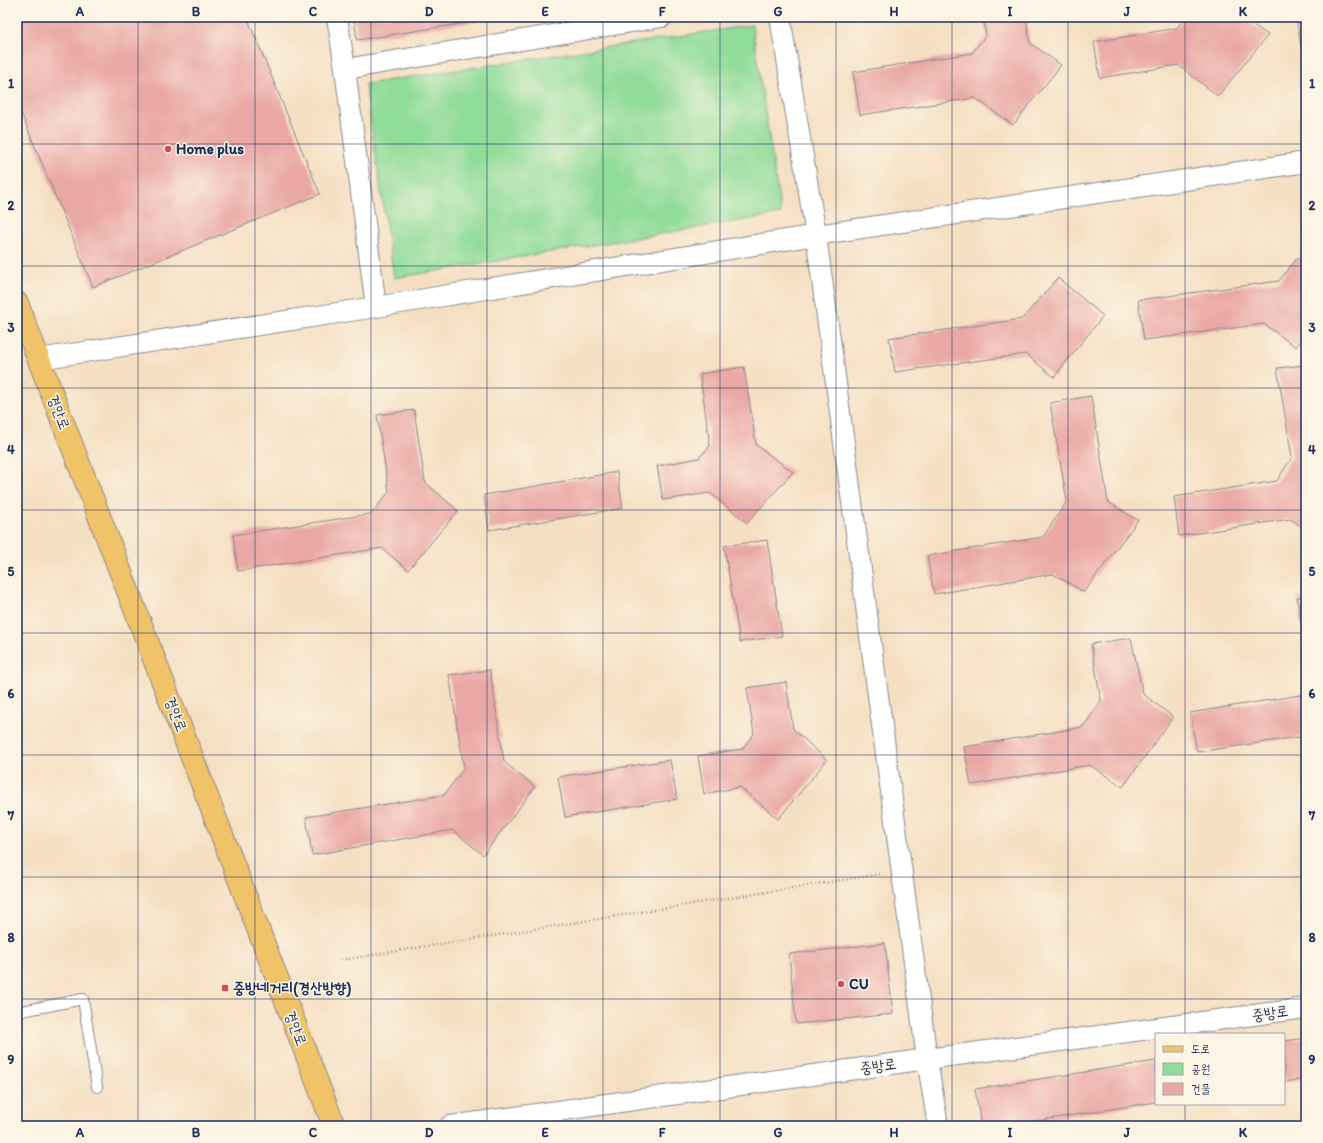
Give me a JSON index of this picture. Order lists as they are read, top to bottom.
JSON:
{
  "streets": {
    "main road": ["경안로"],
    "street": ["중방로"]
  },
  "places": {
    "other": ["Home plus", "CU"],
    "transit": ["중방네거리(경산방향)"]
  },
  "legend": ["도로", "공원", "건물"],
  "grid": {
    "columns": [
      "A",
      "B",
      "C",
      "D",
      "E",
      "F",
      "G",
      "H",
      "I",
      "J",
      "K"
    ],
    "rows": [
      "1",
      "2",
      "3",
      "4",
      "5",
      "6",
      "7",
      "8",
      "9"
    ]
  }
}
